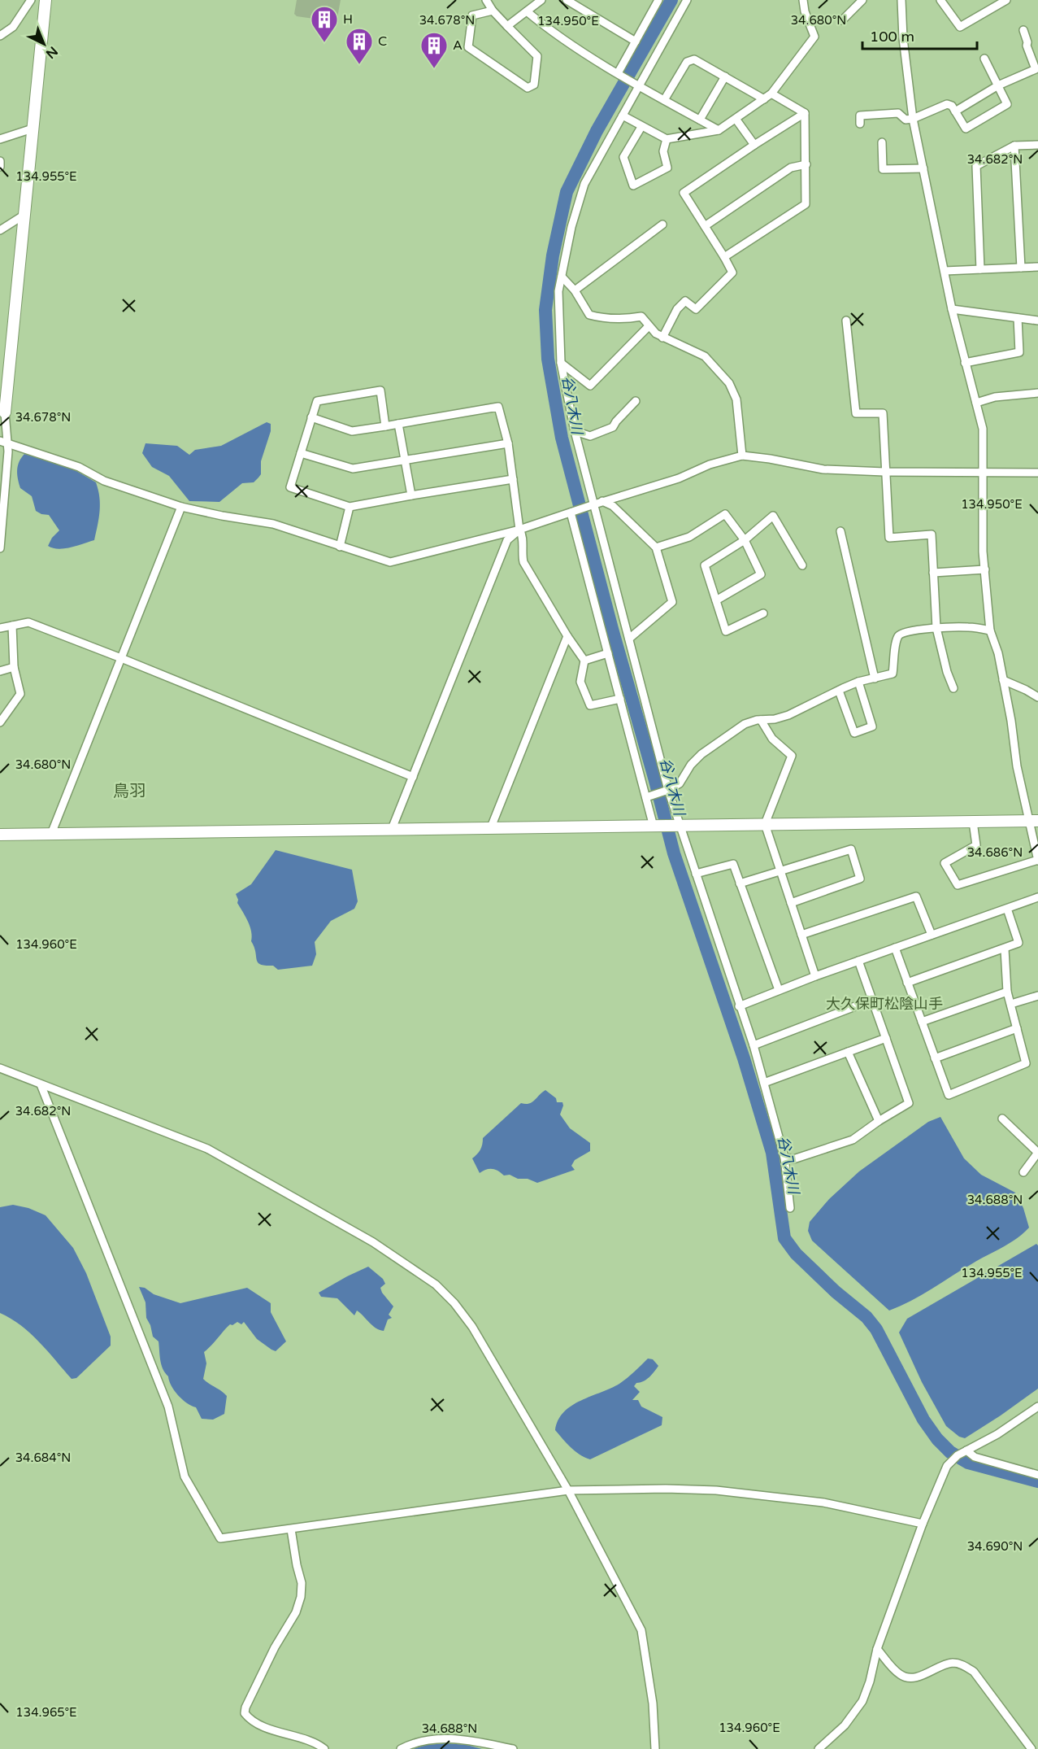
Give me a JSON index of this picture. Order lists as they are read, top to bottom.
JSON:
{
  "districts": ["鳥羽", "大久保町松陰山手"],
  "water": ["谷八木川"],
  "places": {
    "building": ["H", "C", "A"]
  },
  "scale_bar": "100 m",
  "north": "bottom right",
  "coordinates": [
    "34.678°N",
    "34.680°N",
    "134.950°E",
    "34.682°N",
    "134.955°E",
    "34.686°N",
    "134.960°E",
    "34.688°N",
    "34.684°N",
    "34.690°N",
    "134.965°E"
  ]
}
